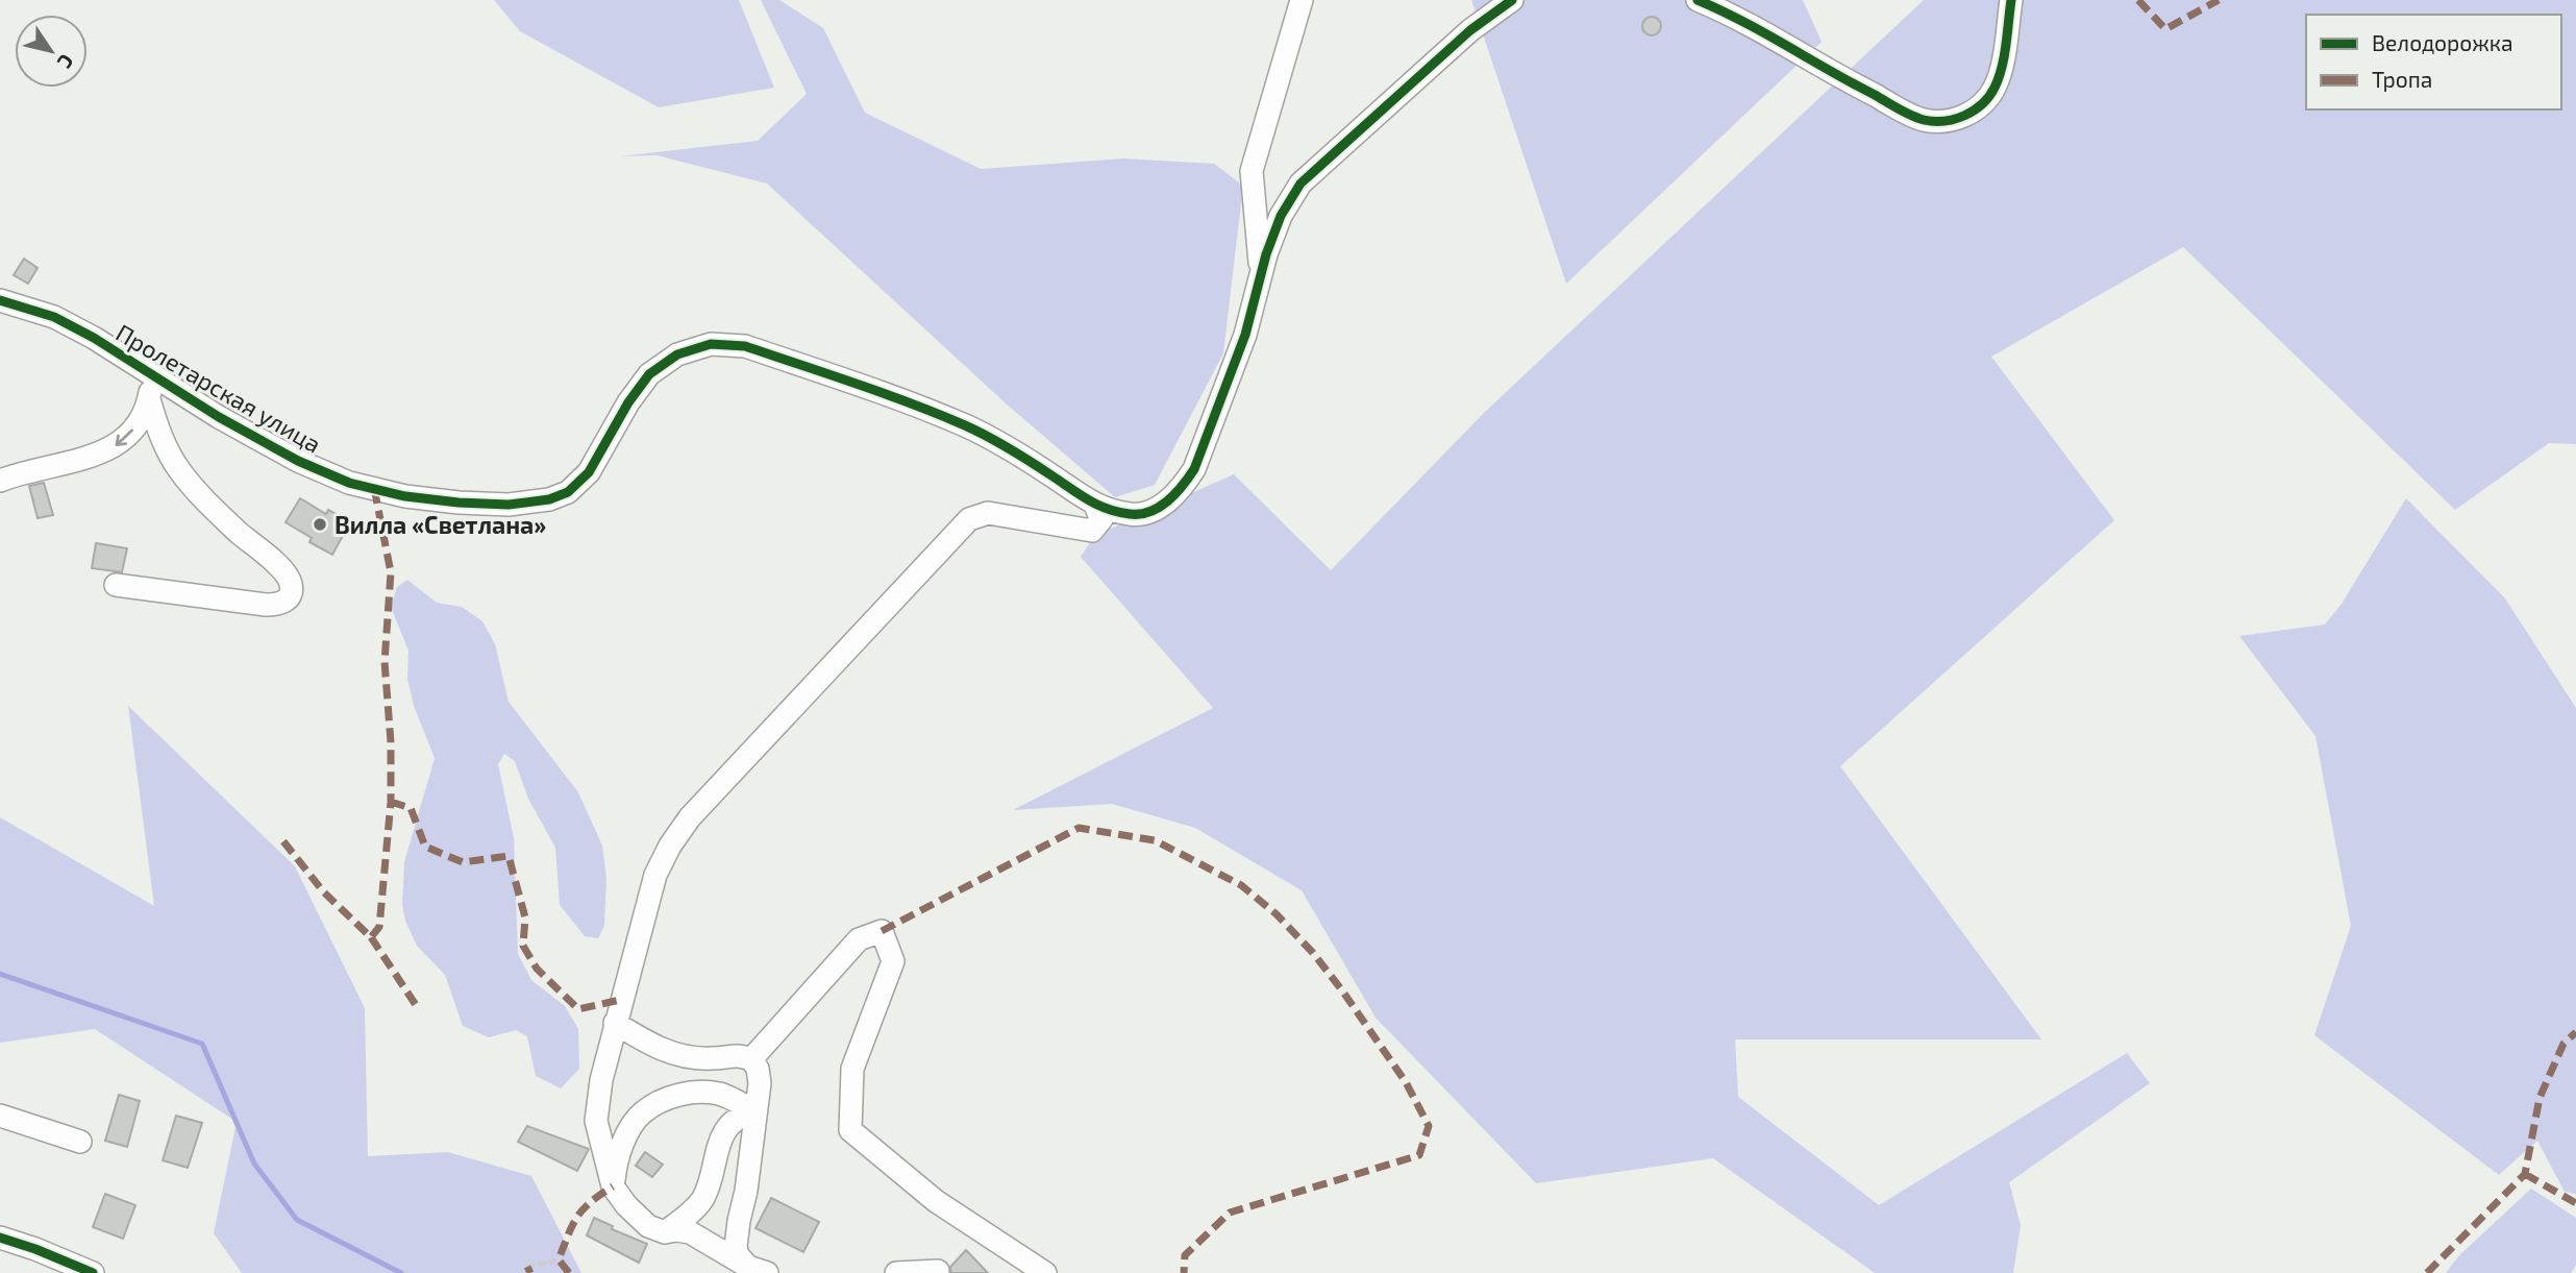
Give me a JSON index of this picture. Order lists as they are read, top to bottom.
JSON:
{
  "streets": {
    "street": ["Пролетарская улица"]
  },
  "places": ["Вилла «Светлана»"],
  "legend": ["Велодорожка", "Тропа"],
  "north": "bottom right"
}
